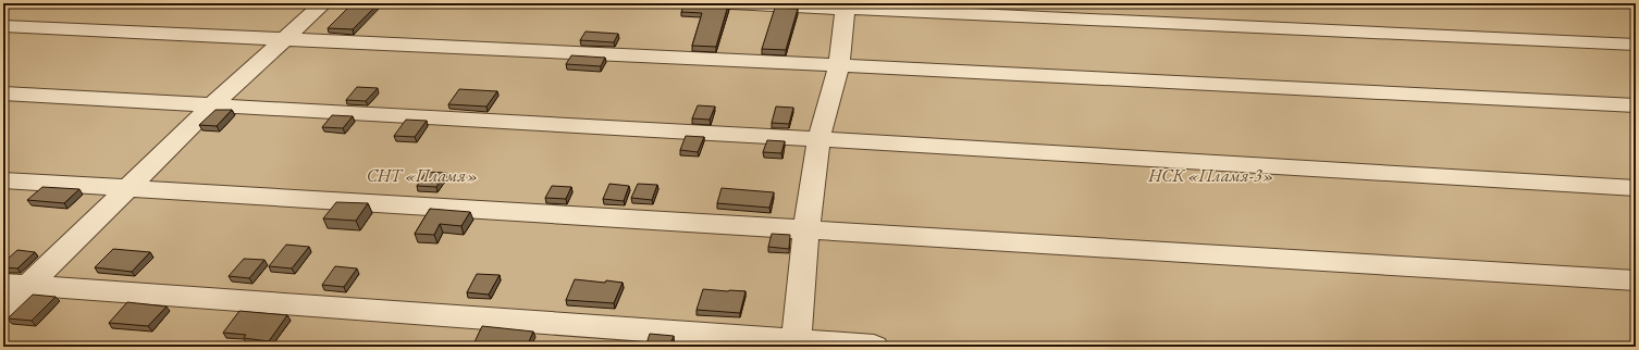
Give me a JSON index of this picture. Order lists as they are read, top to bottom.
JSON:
{
  "parks": ["СНТ «Пламя»", "НСК «Пламя-3»"]
}
